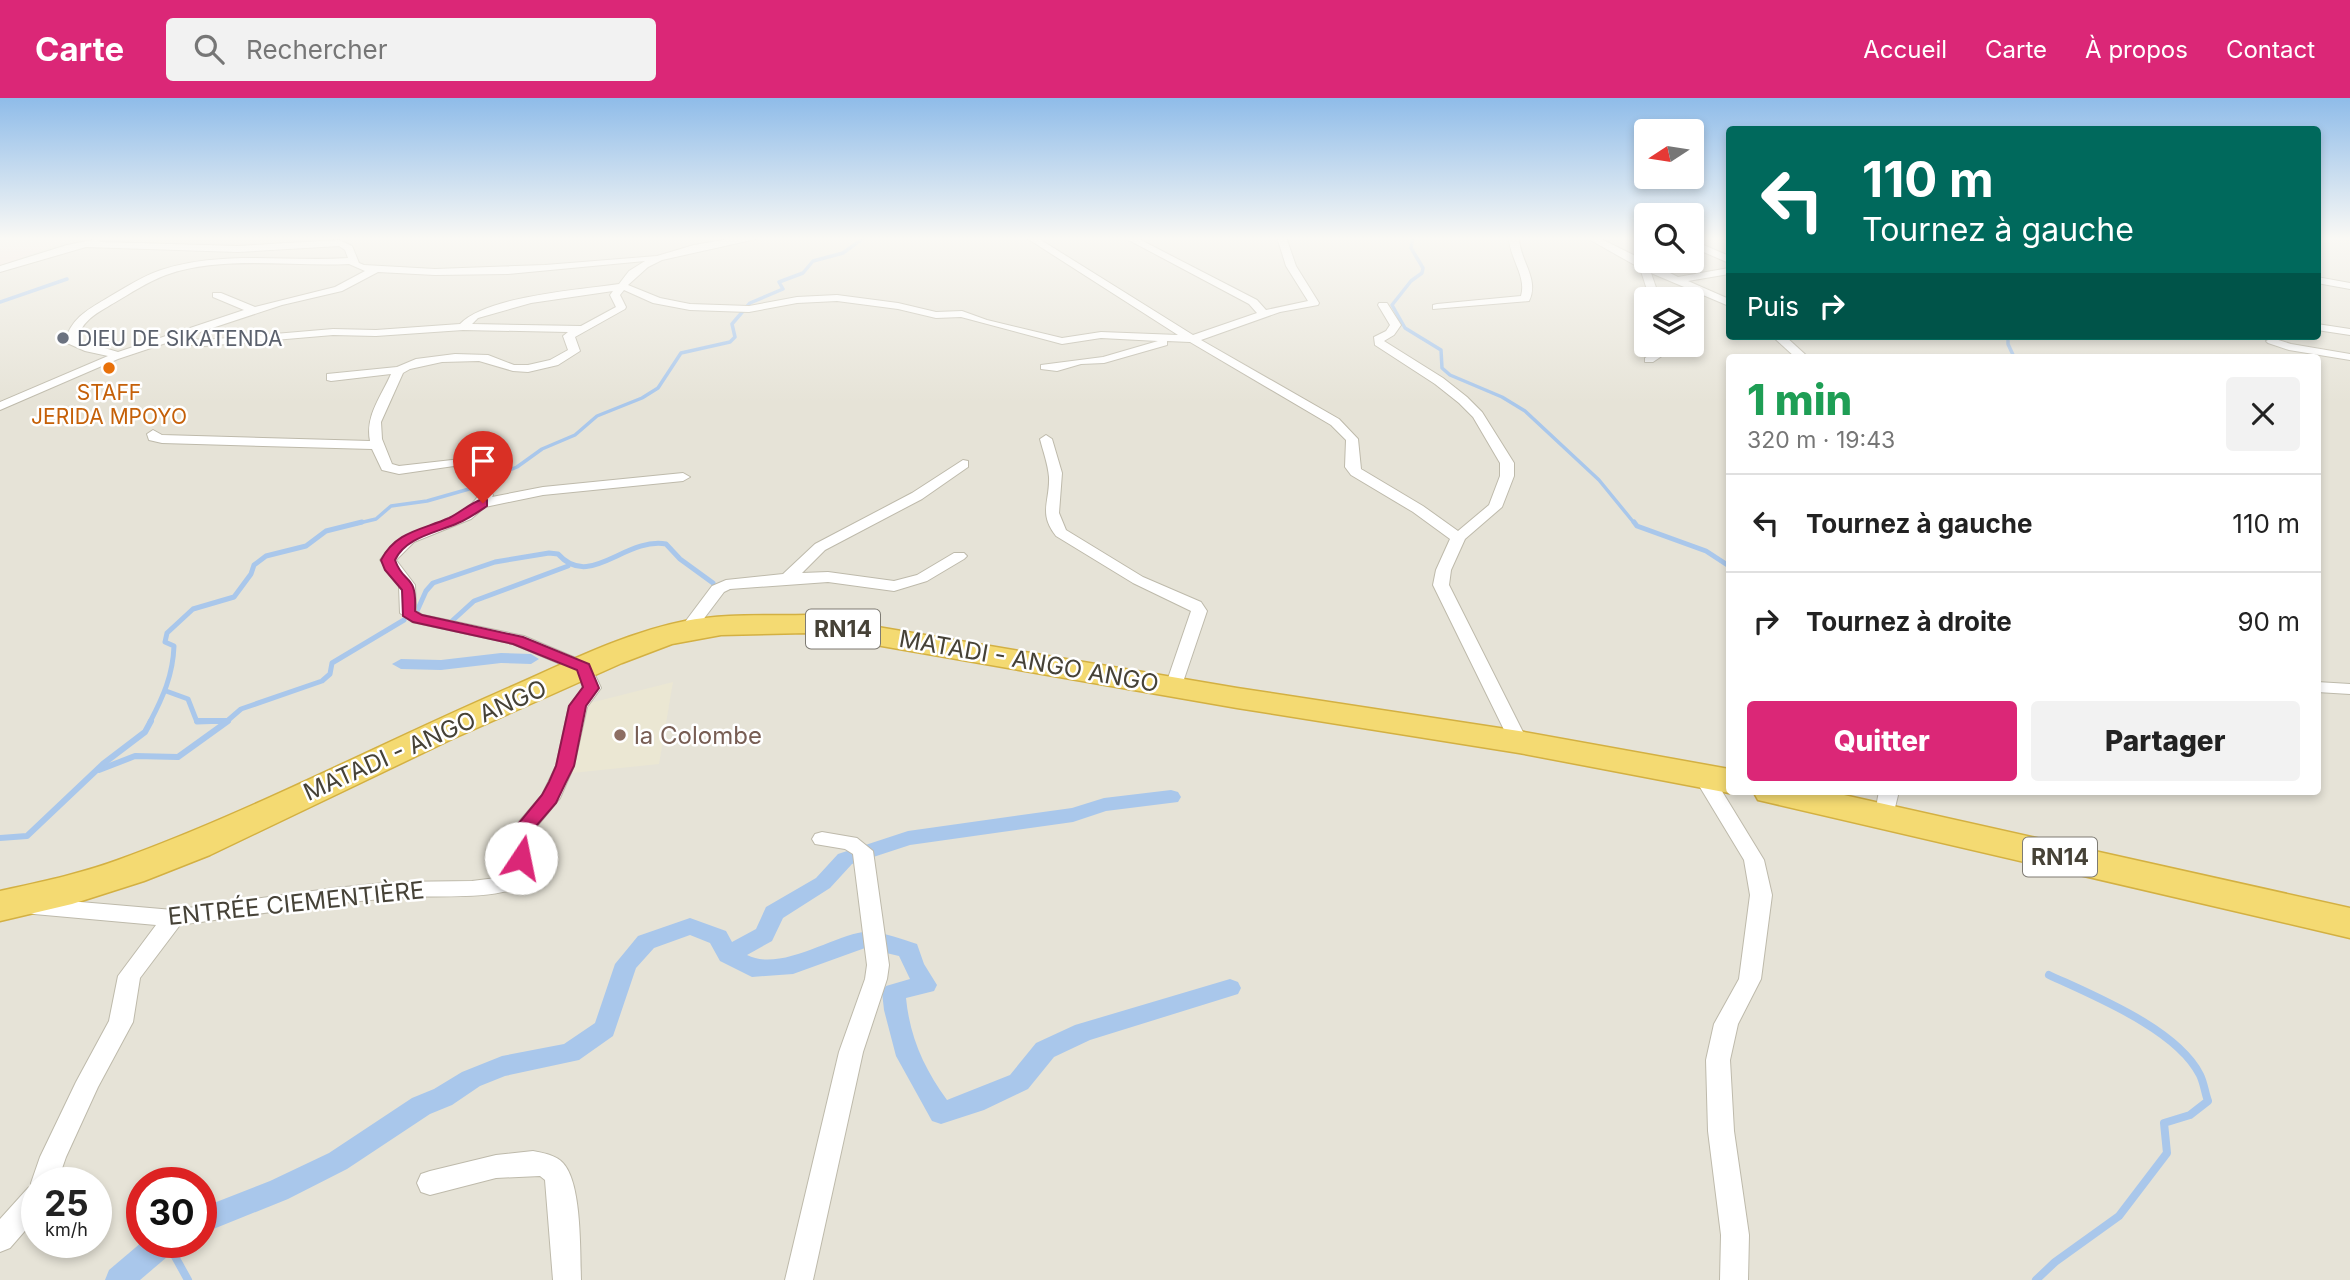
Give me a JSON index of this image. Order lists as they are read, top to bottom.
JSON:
{
  "streets": {
    "highway": ["RN14", "MATADI - ANGO ANGO"],
    "street": ["ENTRÉE CIEMENTIÈRE"]
  },
  "crossings": [
    ["MATADI - ANGO ANGO", "ENTRÉE CIEMENTIÈRE"]
  ],
  "places": ["DIEU DE SIKATENDA", "STAFF JERIDA MPOYO", "la Colombe"],
  "north": "left",
  "page": {
    "header": "Carte",
    "search": "Rechercher",
    "nav": [
      "Accueil",
      "Carte",
      "À propos",
      "Contact"
    ],
    "turn": ["110 m", "Tournez à gauche"],
    "then": "Puis",
    "heading": ["1 min", "320 m · 19:43"],
    "list": [
      {
        "name": "Tournez à gauche",
        "value": "110 m"
      },
      {
        "name": "Tournez à droite",
        "value": "90 m"
      }
    ],
    "buttons": ["Quitter", "Partager"],
    "speed": "25 km/h",
    "limit": "30"
  }
}
